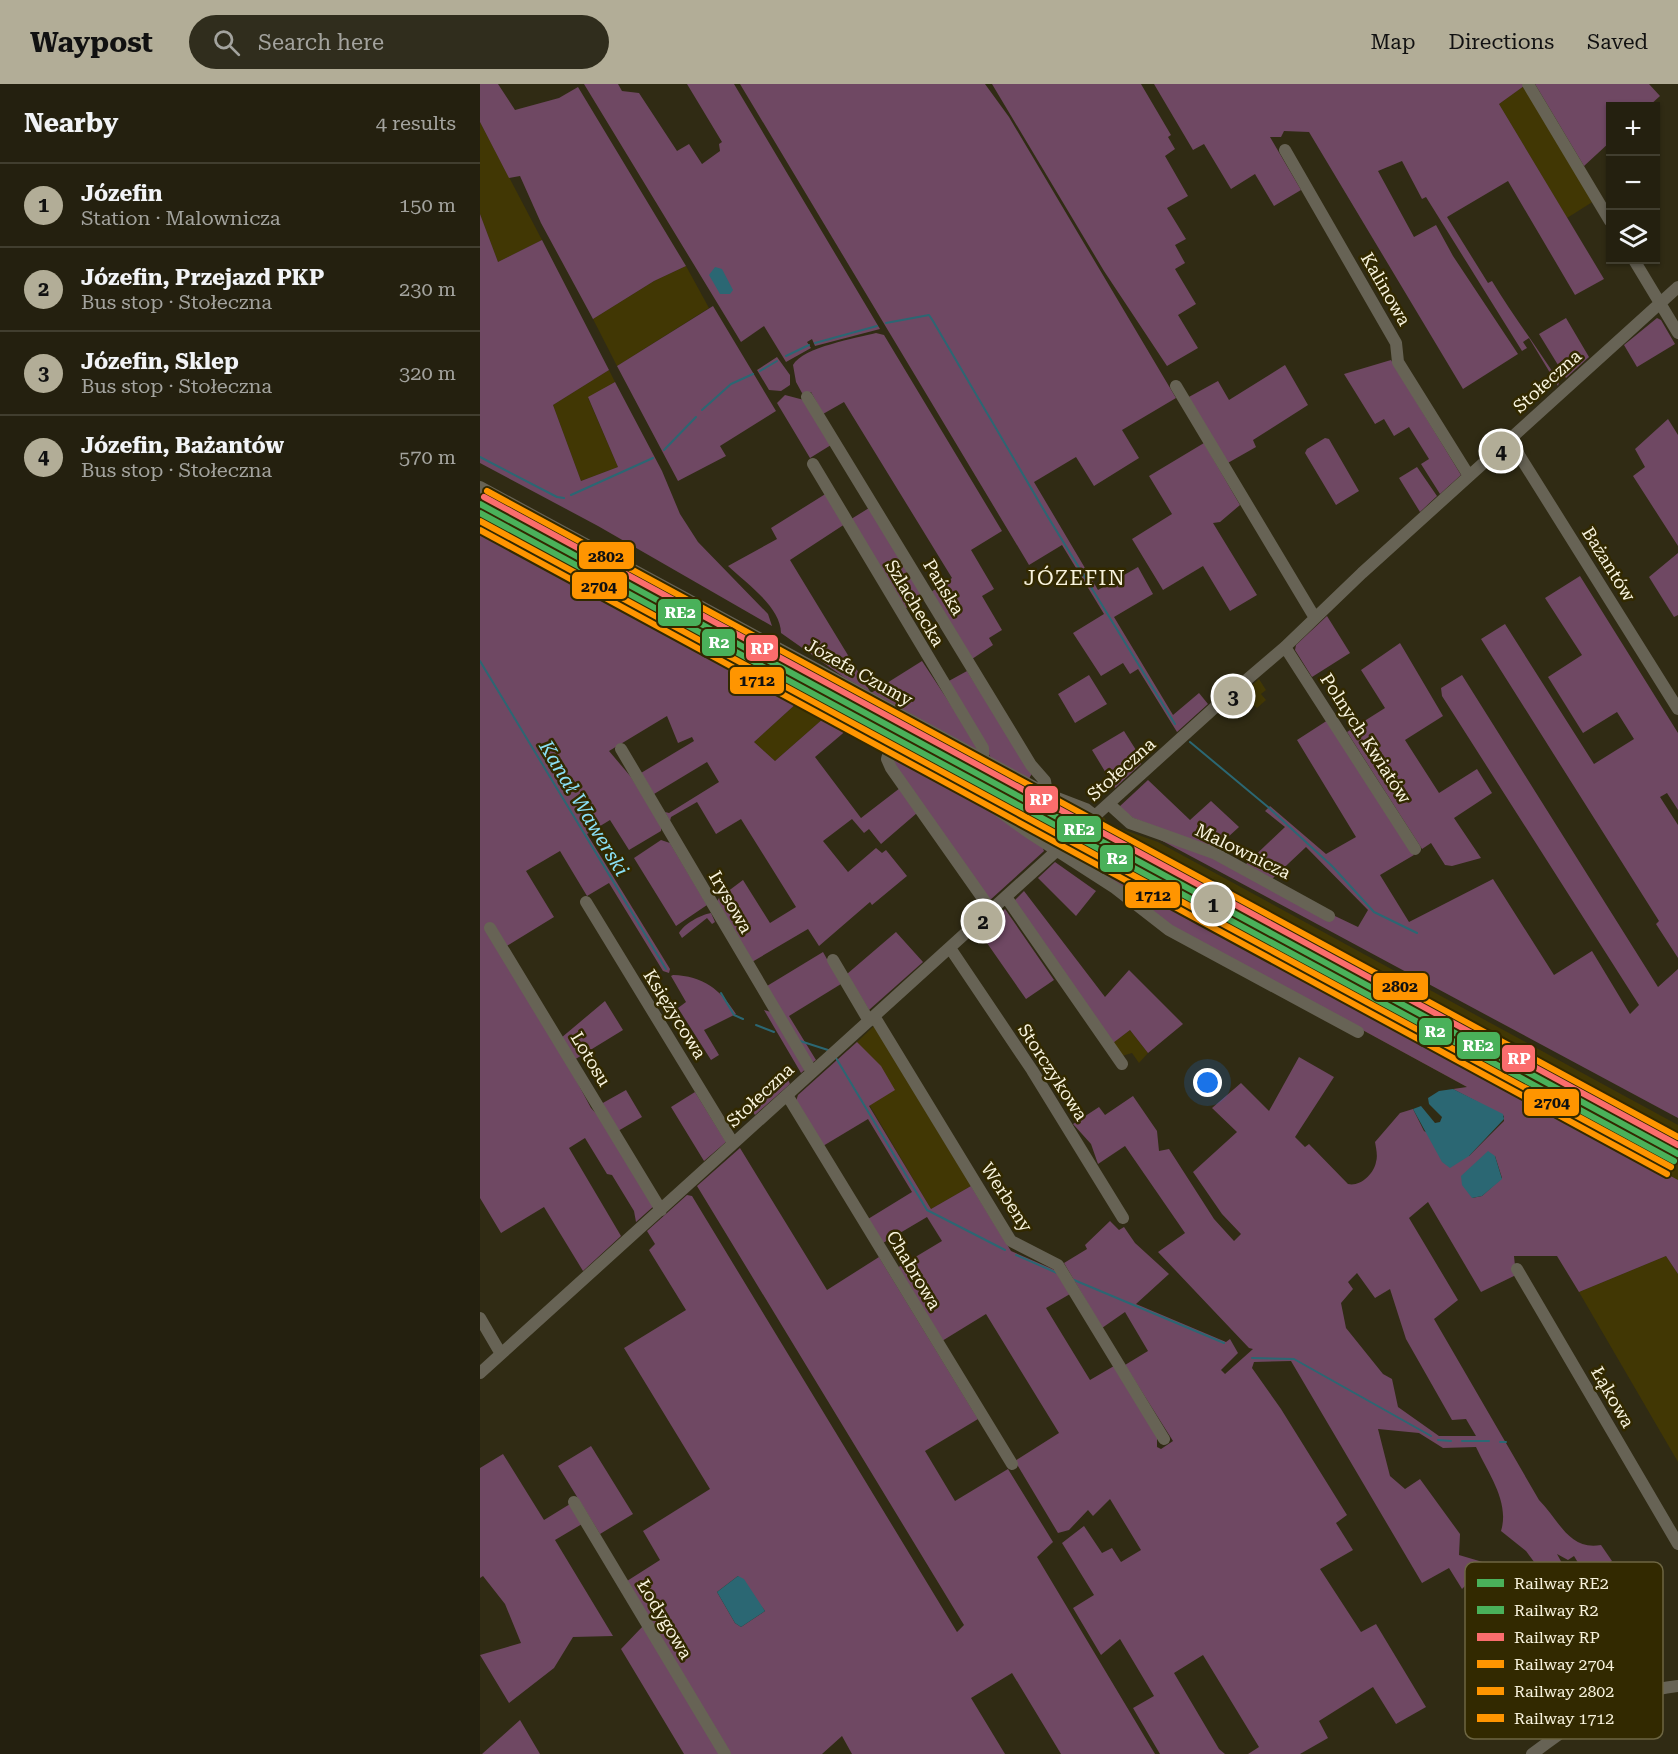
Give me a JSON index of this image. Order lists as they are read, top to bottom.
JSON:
{
  "streets": {
    "street": [
      "Kalinowa",
      "Stołeczna",
      "Bażantów",
      "Pańska",
      "Szlachecka",
      "Józefa Czumy",
      "Polnych Kwiatów",
      "Malownicza",
      "Irysowa",
      "Księżycowa",
      "Lotosu",
      "Storczykowa",
      "Werbeny",
      "Chabrowa",
      "Łąkowa",
      "Łodygowa"
    ]
  },
  "crossings": [
    ["Kalinowa", "Stołeczna"],
    ["Stołeczna", "Bażantów"],
    ["Stołeczna", "Józefa Czumy"],
    ["Stołeczna", "Polnych Kwiatów"],
    ["Stołeczna", "Malownicza"],
    ["Stołeczna", "Irysowa"],
    ["Stołeczna", "Księżycowa"],
    ["Stołeczna", "Lotosu"],
    ["Stołeczna", "Storczykowa"],
    ["Stołeczna", "Werbeny"],
    ["Stołeczna", "Chabrowa"],
    ["Pańska", "Józefa Czumy"],
    ["Szlachecka", "Józefa Czumy"]
  ],
  "districts": ["JÓZEFIN"],
  "water": ["Kanał Wawerski"],
  "lines": [
    "rail line 2802",
    "rail line RP",
    "rail line RE2",
    "rail line R2",
    "rail line 2704",
    "rail line 1712"
  ],
  "legend": [
    "Railway RE2",
    "Railway R2",
    "Railway RP",
    "Railway 2704",
    "Railway 2802",
    "Railway 1712"
  ],
  "page": {
    "header": "Waypost",
    "search": "Search here",
    "nav": ["Map", "Directions", "Saved"],
    "heading": ["Nearby", "4 results"],
    "map_buttons": ["+", "−"],
    "list": [
      {
        "mark": "1",
        "name": "Józefin",
        "note": "Station · Malownicza",
        "value": "150 m"
      },
      {
        "mark": "2",
        "name": "Józefin, Przejazd PKP",
        "note": "Bus stop · Stołeczna",
        "value": "230 m"
      },
      {
        "mark": "3",
        "name": "Józefin, Sklep",
        "note": "Bus stop · Stołeczna",
        "value": "320 m"
      },
      {
        "mark": "4",
        "name": "Józefin, Bażantów",
        "note": "Bus stop · Stołeczna",
        "value": "570 m"
      }
    ],
    "pins": [
      "4",
      "3",
      "1",
      "2"
    ]
  }
}
